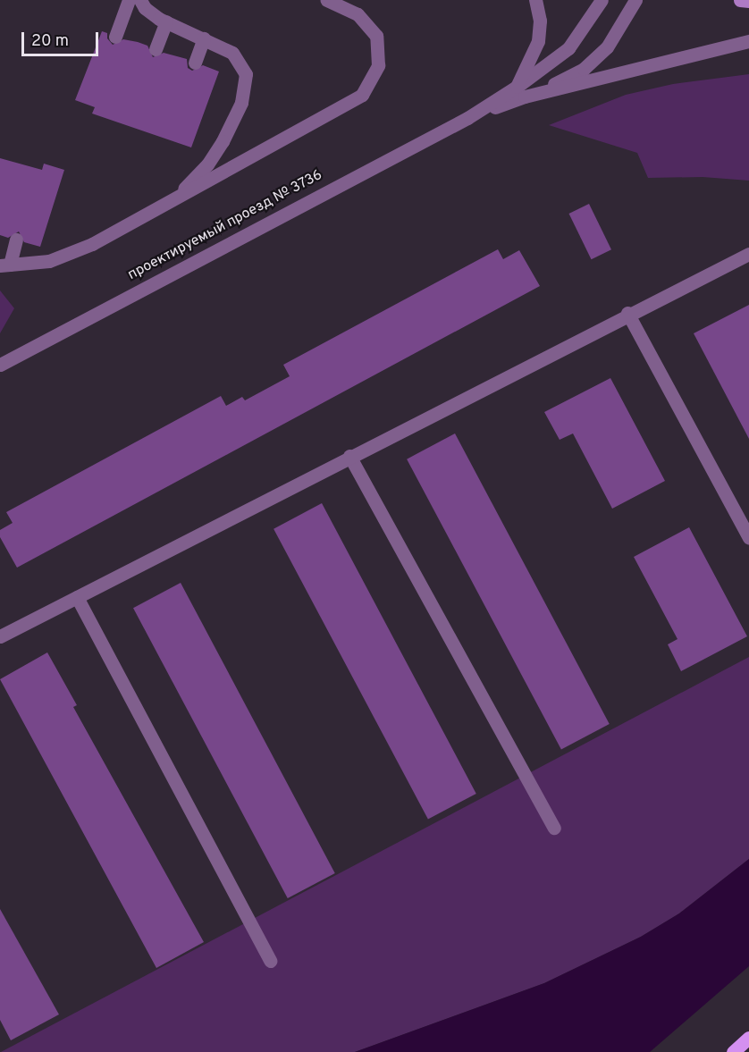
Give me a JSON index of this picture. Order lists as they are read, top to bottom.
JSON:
{
  "streets": {
    "street": ["проектируемый проезд № 3736"]
  },
  "scale_bar": "20 m"
}
